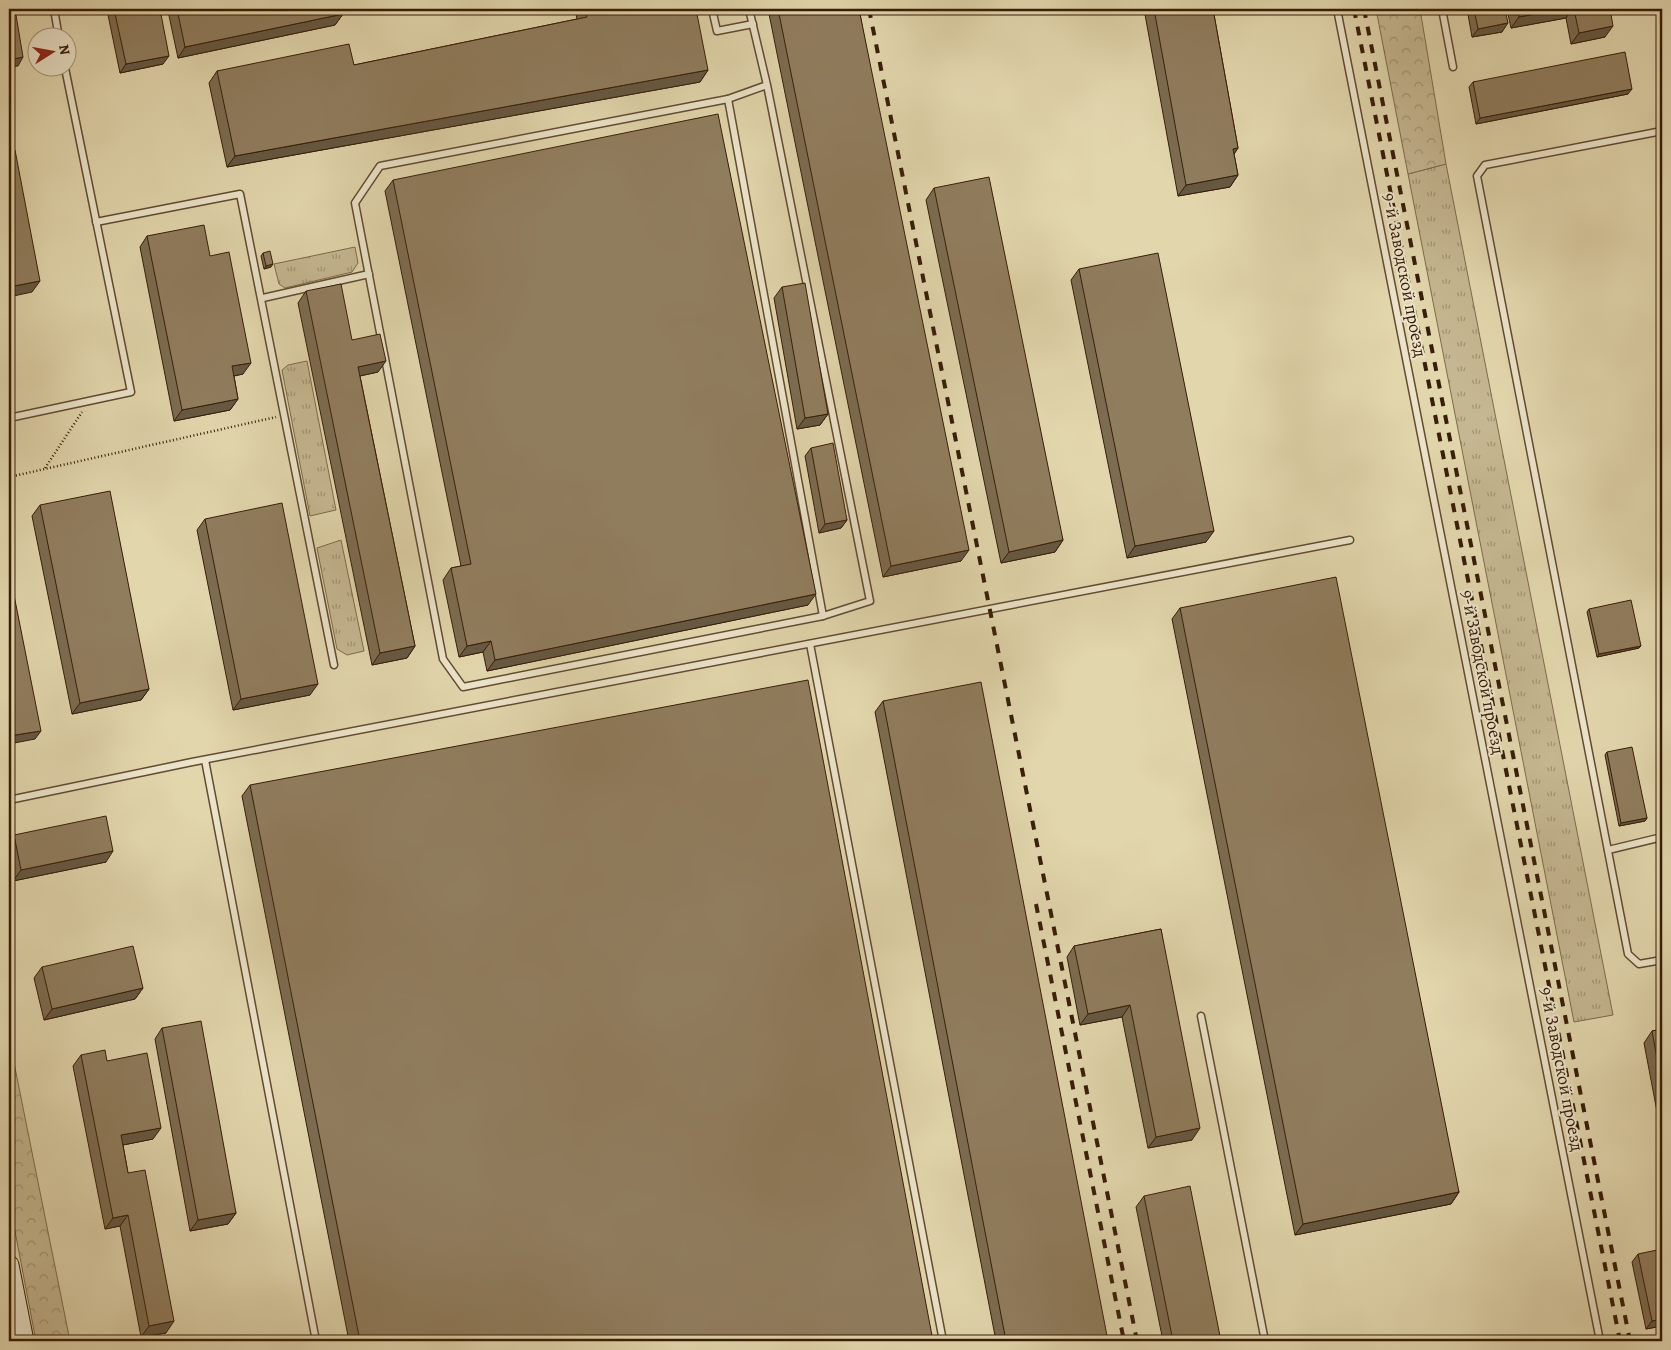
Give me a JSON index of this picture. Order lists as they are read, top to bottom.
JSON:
{
  "streets": {
    "lane": ["9-й Заводской проезд"]
  },
  "north": "right"
}
